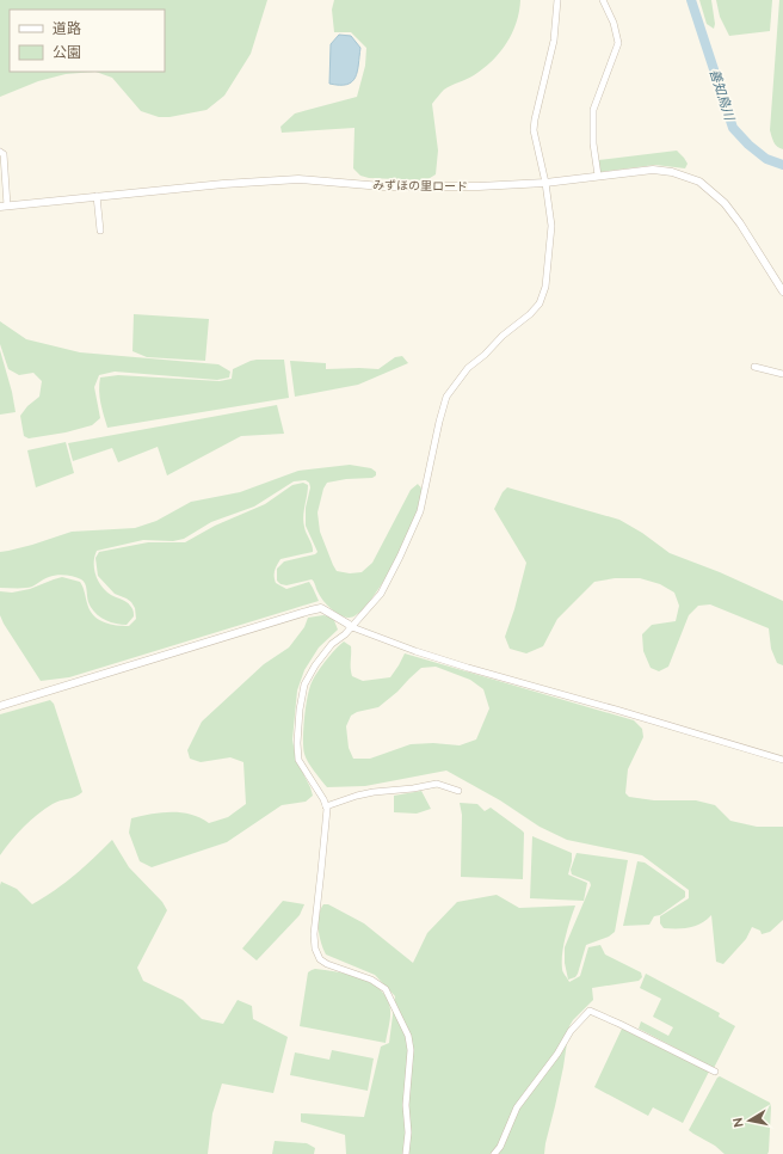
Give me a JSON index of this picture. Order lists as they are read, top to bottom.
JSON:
{
  "streets": {
    "street": ["みずほの里ロード"]
  },
  "water": ["善知鳥川"],
  "legend": ["道路", "公園"],
  "north": "left"
}
